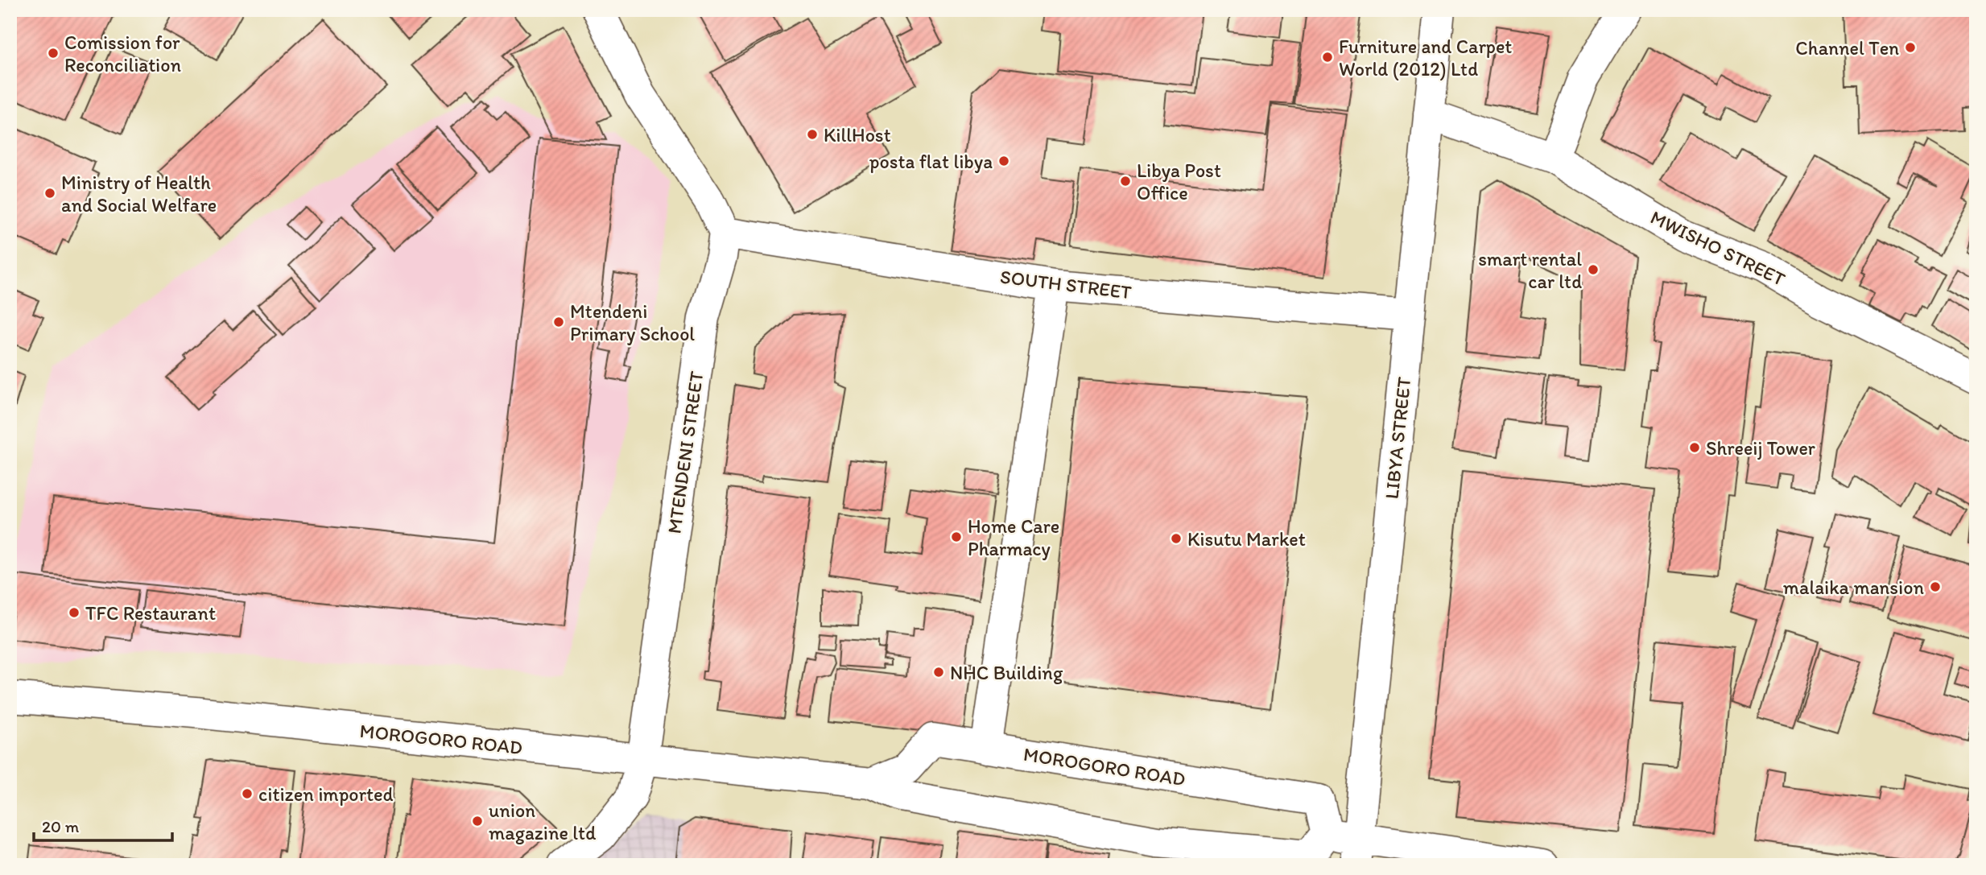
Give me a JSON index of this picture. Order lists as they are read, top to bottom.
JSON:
{
  "streets": {
    "street": [
      "MWISHO STREET",
      "SOUTH STREET",
      "LIBYA STREET",
      "MTENDENI STREET",
      "MOROGORO ROAD"
    ]
  },
  "crossings": [
    ["MWISHO STREET", "LIBYA STREET"],
    ["SOUTH STREET", "LIBYA STREET"],
    ["SOUTH STREET", "MTENDENI STREET"],
    ["MTENDENI STREET", "MOROGORO ROAD"]
  ],
  "places": [
    "Channel Ten",
    "Comission for Reconciliation",
    "Furniture and Carpet World (2012) Ltd",
    "KillHost",
    "posta flat libya",
    "Libya Post Office",
    "Ministry of Health and Social Welfare",
    "smart rental car ltd",
    "Mtendeni Primary School",
    "Shreeij Tower",
    "Home Care Pharmacy",
    "Kisutu Market",
    "malaika mansion",
    "TFC Restaurant",
    "NHC Building",
    "citizen imported",
    "union magazine ltd"
  ],
  "scale_bar": "20 m"
}
